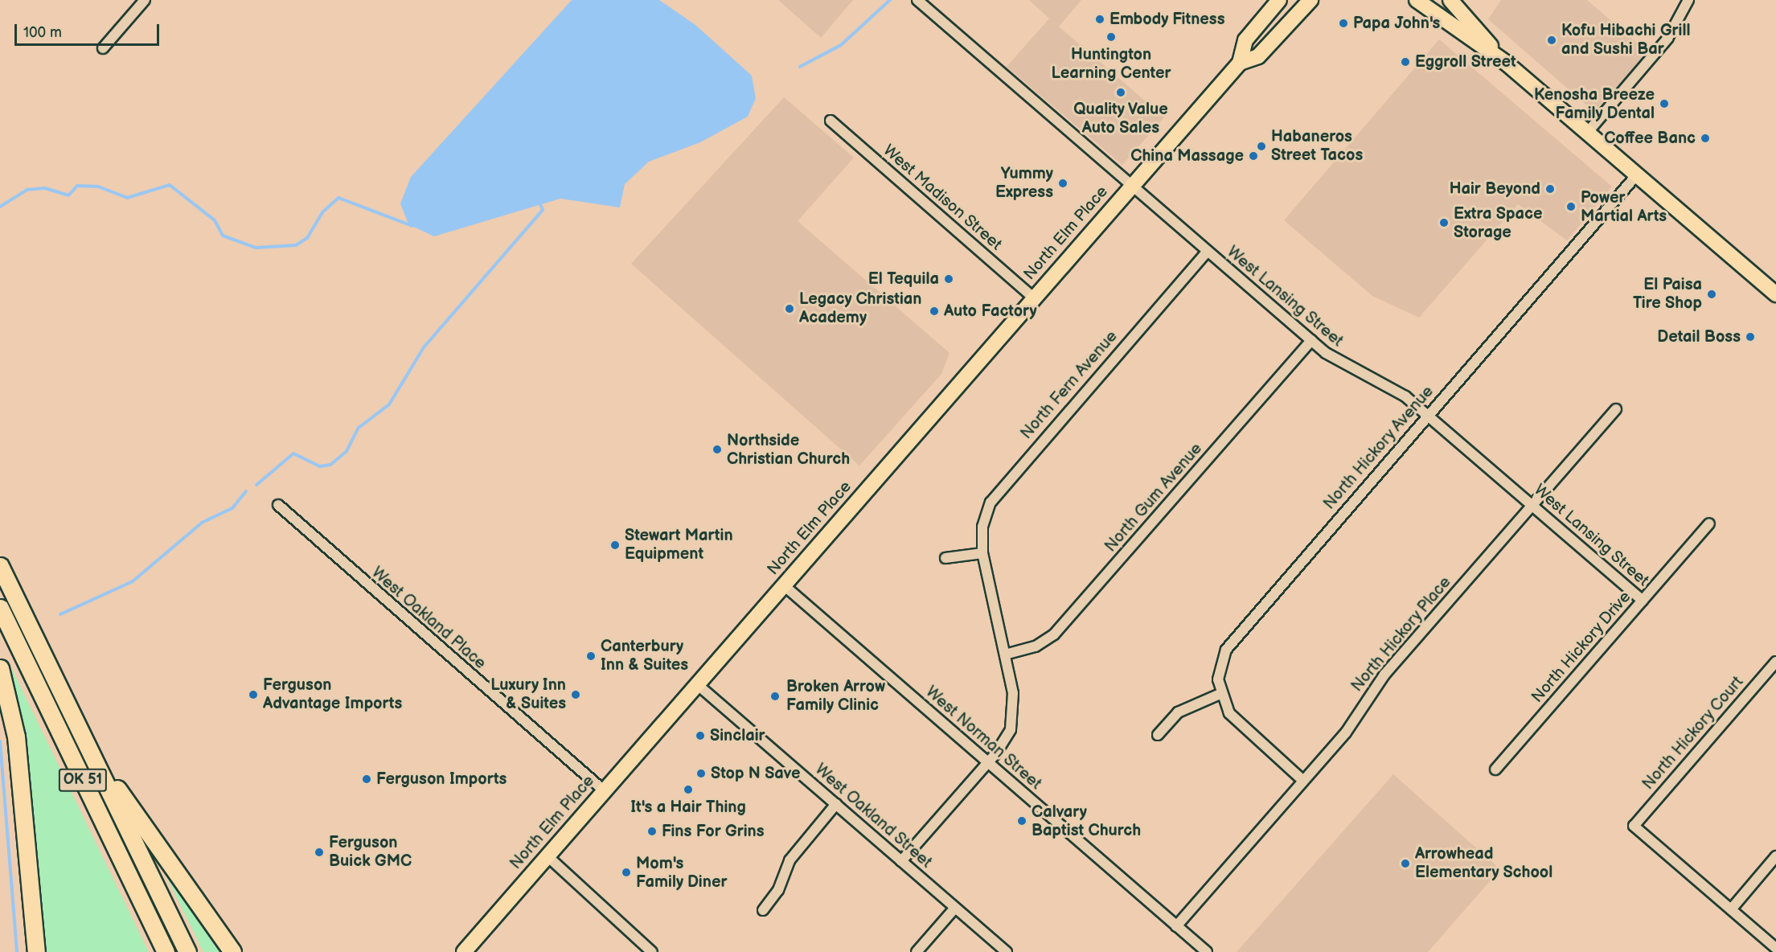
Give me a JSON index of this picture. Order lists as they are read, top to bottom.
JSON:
{
  "streets": {
    "highway": ["OK 51"],
    "main road": ["North Elm Place"],
    "street": [
      "West Madison Street",
      "West Lansing Street",
      "North Fern Avenue",
      "North Hickory Avenue",
      "North Gum Avenue",
      "West Oakland Place",
      "North Hickory Place",
      "North Hickory Drive",
      "North Hickory Court",
      "West Norman Street",
      "West Oakland Street"
    ]
  },
  "crossings": [
    ["West Madison Street", "North Elm Place"],
    ["North Elm Place", "West Lansing Street"],
    ["North Elm Place", "West Oakland Place"],
    ["North Elm Place", "West Norman Street"],
    ["North Elm Place", "West Oakland Street"],
    ["West Lansing Street", "North Fern Avenue"],
    ["West Lansing Street", "North Hickory Avenue"],
    ["West Lansing Street", "North Gum Avenue"],
    ["West Lansing Street", "North Hickory Place"],
    ["West Lansing Street", "North Hickory Drive"],
    ["North Fern Avenue", "North Gum Avenue"],
    ["North Fern Avenue", "West Norman Street"],
    ["North Fern Avenue", "West Oakland Street"],
    ["North Hickory Place", "West Norman Street"]
  ],
  "places": [
    "Embody Fitness",
    "Papa John's",
    "Huntington Learning Center",
    "Kofu Hibachi Grill and Sushi Bar",
    "Eggroll Street",
    "Quality Value Auto Sales",
    "Kenosha Breeze Family Dental",
    "Coffee Banc",
    "Habaneros Street Tacos",
    "China Massage",
    "Yummy Express",
    "Hair Beyond",
    "Power Martial Arts",
    "Extra Space Storage",
    "El Tequila",
    "El Paisa Tire Shop",
    "Legacy Christian Academy",
    "Auto Factory",
    "Detail Boss",
    "Northside Christian Church",
    "Stewart Martin Equipment",
    "Canterbury Inn & Suites",
    "Ferguson Advantage Imports",
    "Luxury Inn & Suites",
    "Broken Arrow Family Clinic",
    "Sinclair",
    "Stop N Save",
    "Ferguson Imports",
    "It's a Hair Thing",
    "Calvary Baptist Church",
    "Fins For Grins",
    "Ferguson Buick GMC",
    "Arrowhead Elementary School",
    "Mom's Family Diner"
  ],
  "scale_bar": "100 m"
}
